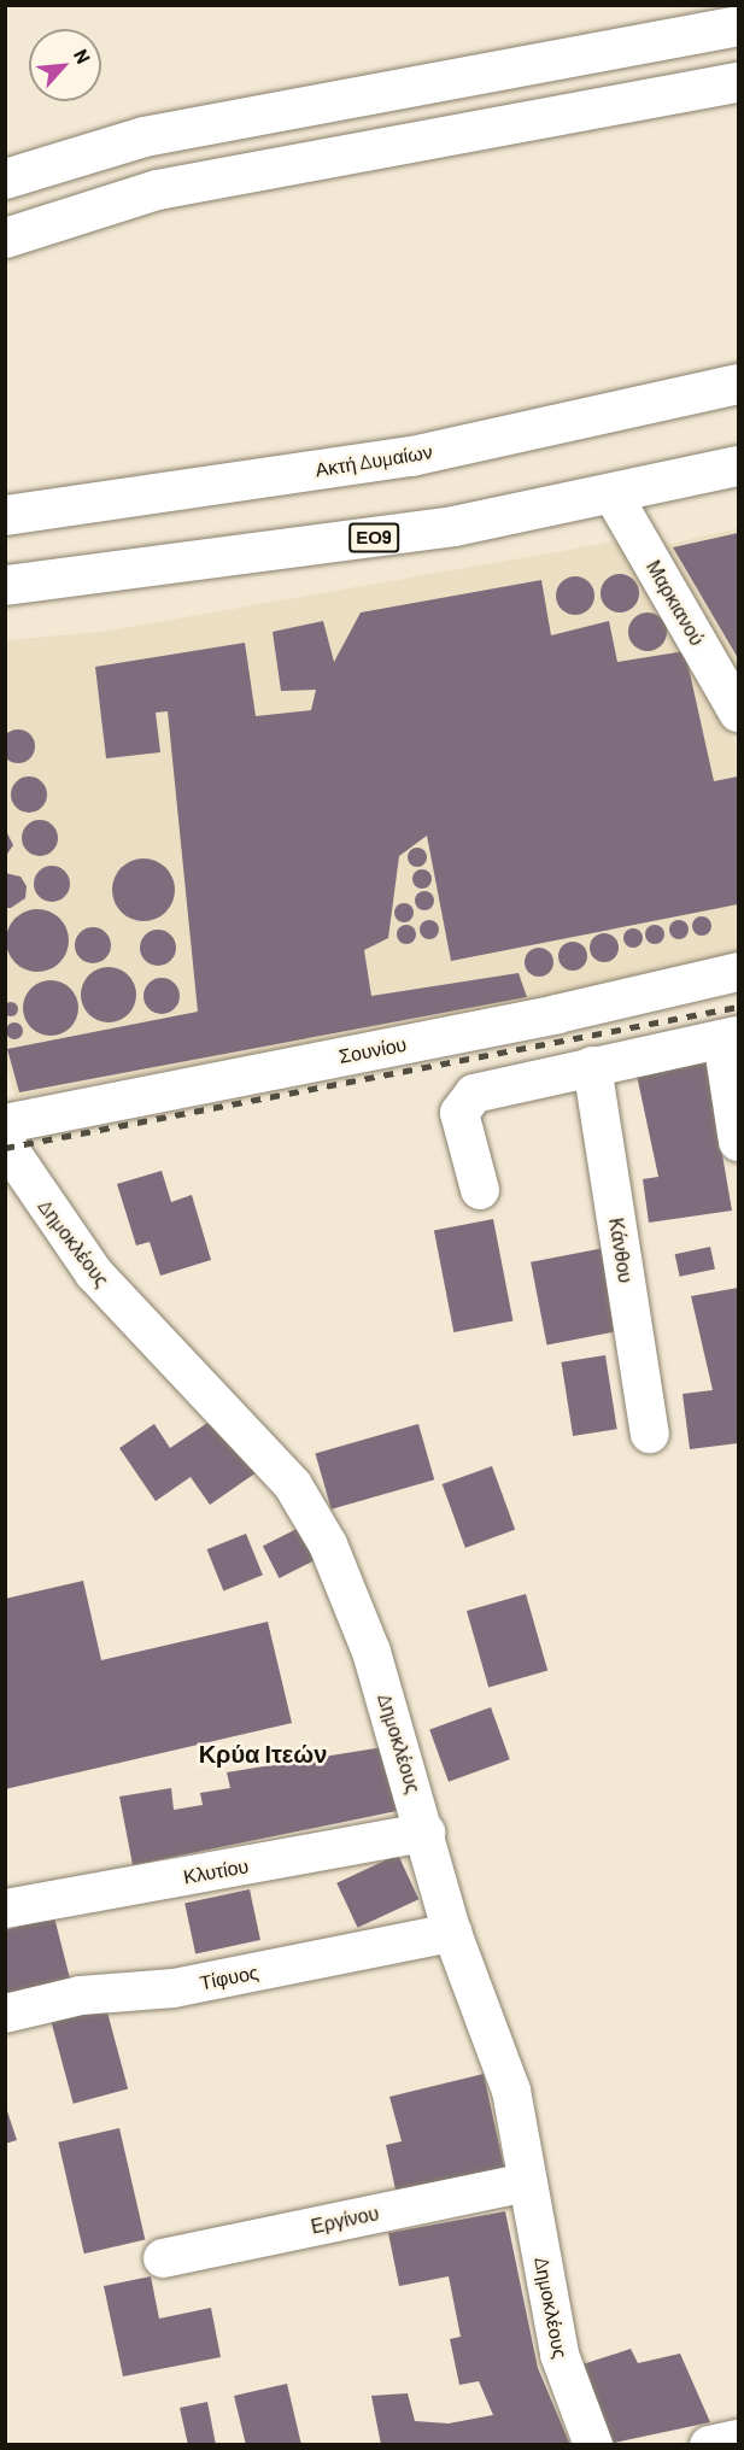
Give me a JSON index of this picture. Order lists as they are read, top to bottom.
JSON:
{
  "streets": {
    "main road": ["Ακτή Δυμαίων", "ΕΟ9"],
    "street": [
      "Μαρκιανού",
      "Σουνίου",
      "Δημοκλέους",
      "Κάνθου",
      "Κλυτίου",
      "Τίφυος",
      "Εργίνου"
    ]
  },
  "crossings": [
    ["ΕΟ9", "Μαρκιανού"],
    ["Δημοκλέους", "Κλυτίου"],
    ["Δημοκλέους", "Τίφυος"],
    ["Δημοκλέους", "Εργίνου"]
  ],
  "districts": ["Κρύα Ιτεών"],
  "north": "top right"
}
